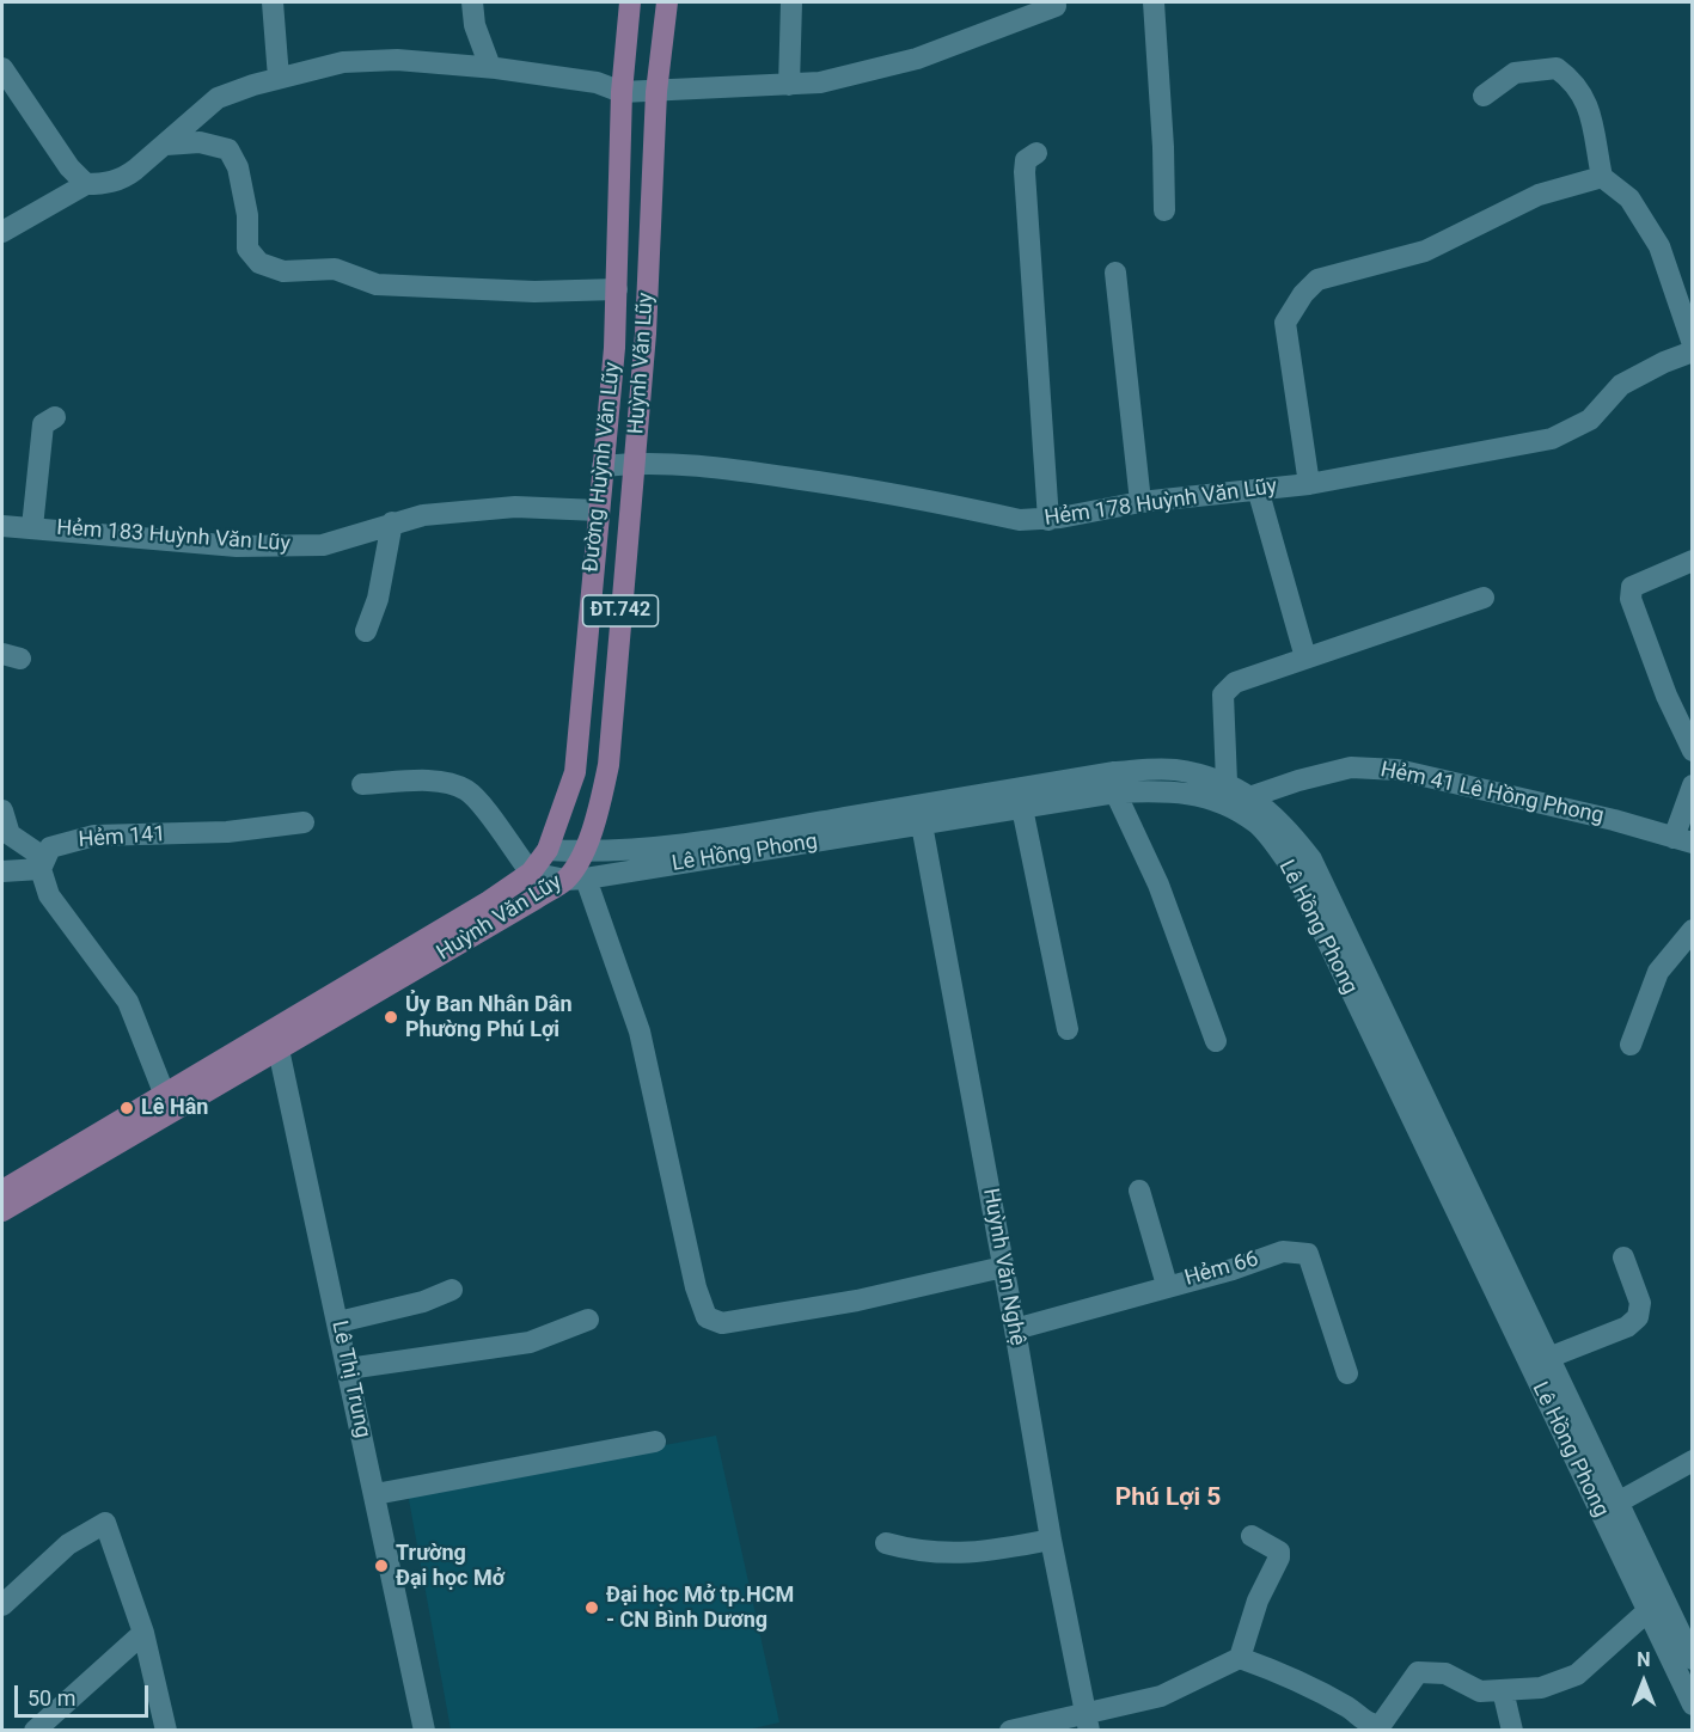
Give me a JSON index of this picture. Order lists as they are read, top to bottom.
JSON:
{
  "streets": {
    "main road": ["Huỳnh Văn Lũy", "Đường Huỳnh Văn Lũy", "ĐT.742"],
    "street": [
      "Hẻm 178 Huỳnh Văn Lũy",
      "Hẻm 183 Huỳnh Văn Lũy",
      "Hẻm 41 Lê Hồng Phong",
      "Hẻm 141",
      "Lê Hồng Phong",
      "Huỳnh Văn Nghệ",
      "Hẻm 66",
      "Lê Thị Trung"
    ]
  },
  "crossings": [
    ["Huỳnh Văn Lũy", "Đường Huỳnh Văn Lũy"],
    ["Huỳnh Văn Lũy", "Hẻm 178 Huỳnh Văn Lũy"],
    ["Huỳnh Văn Lũy", "Lê Hồng Phong"],
    ["Huỳnh Văn Lũy", "Lê Thị Trung"],
    ["Đường Huỳnh Văn Lũy", "Hẻm 178 Huỳnh Văn Lũy"],
    ["Đường Huỳnh Văn Lũy", "Hẻm 183 Huỳnh Văn Lũy"],
    ["Đường Huỳnh Văn Lũy", "Lê Hồng Phong"],
    ["Đường Huỳnh Văn Lũy", "Lê Thị Trung"],
    ["Hẻm 41 Lê Hồng Phong", "Lê Hồng Phong"],
    ["Lê Hồng Phong", "Huỳnh Văn Nghệ"],
    ["Huỳnh Văn Nghệ", "Hẻm 66"]
  ],
  "districts": ["Phú Lợi 5"],
  "places": [
    "Ủy Ban Nhân Dân Phường Phú Lợi",
    "Lê Hân",
    "Trường Đại học Mở",
    "Đại học Mở tp.HCM - CN Bình Dương"
  ],
  "scale_bar": "50 m",
  "north": "top"
}
